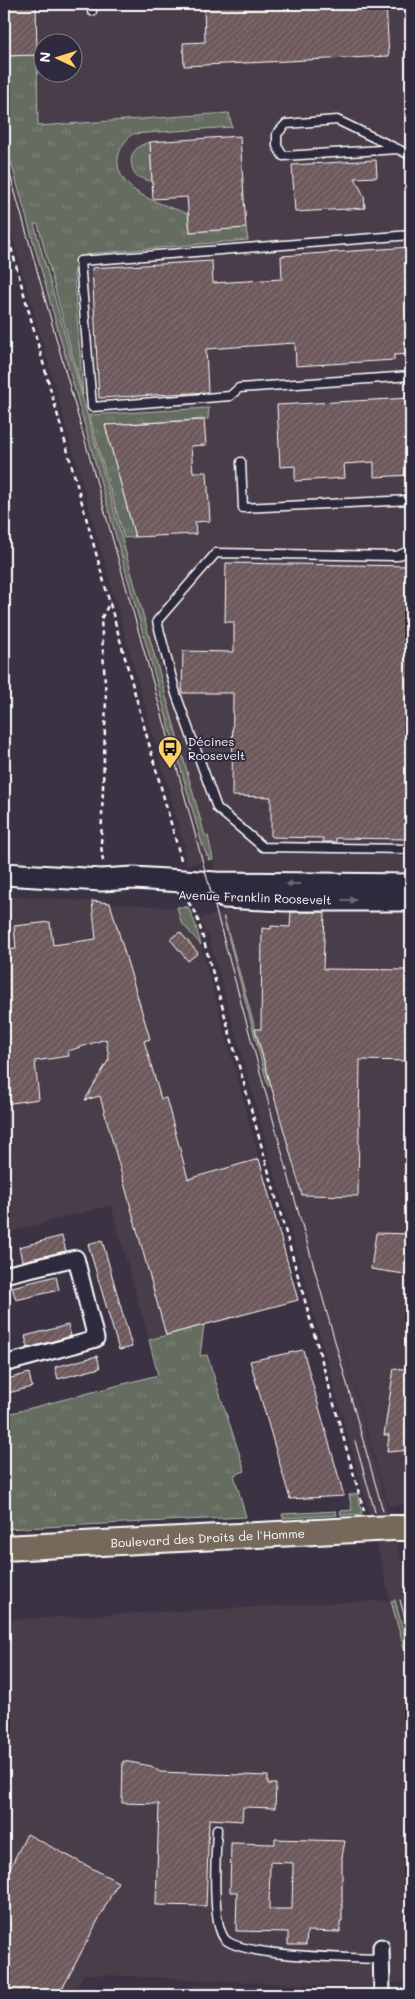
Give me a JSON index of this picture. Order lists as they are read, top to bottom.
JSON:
{
  "streets": {
    "main road": ["Boulevard des Droits de l'Homme"],
    "street": ["Avenue Franklin Roosevelt"]
  },
  "places": {
    "bus stop": ["Décines Roosevelt"]
  },
  "north": "left"
}
